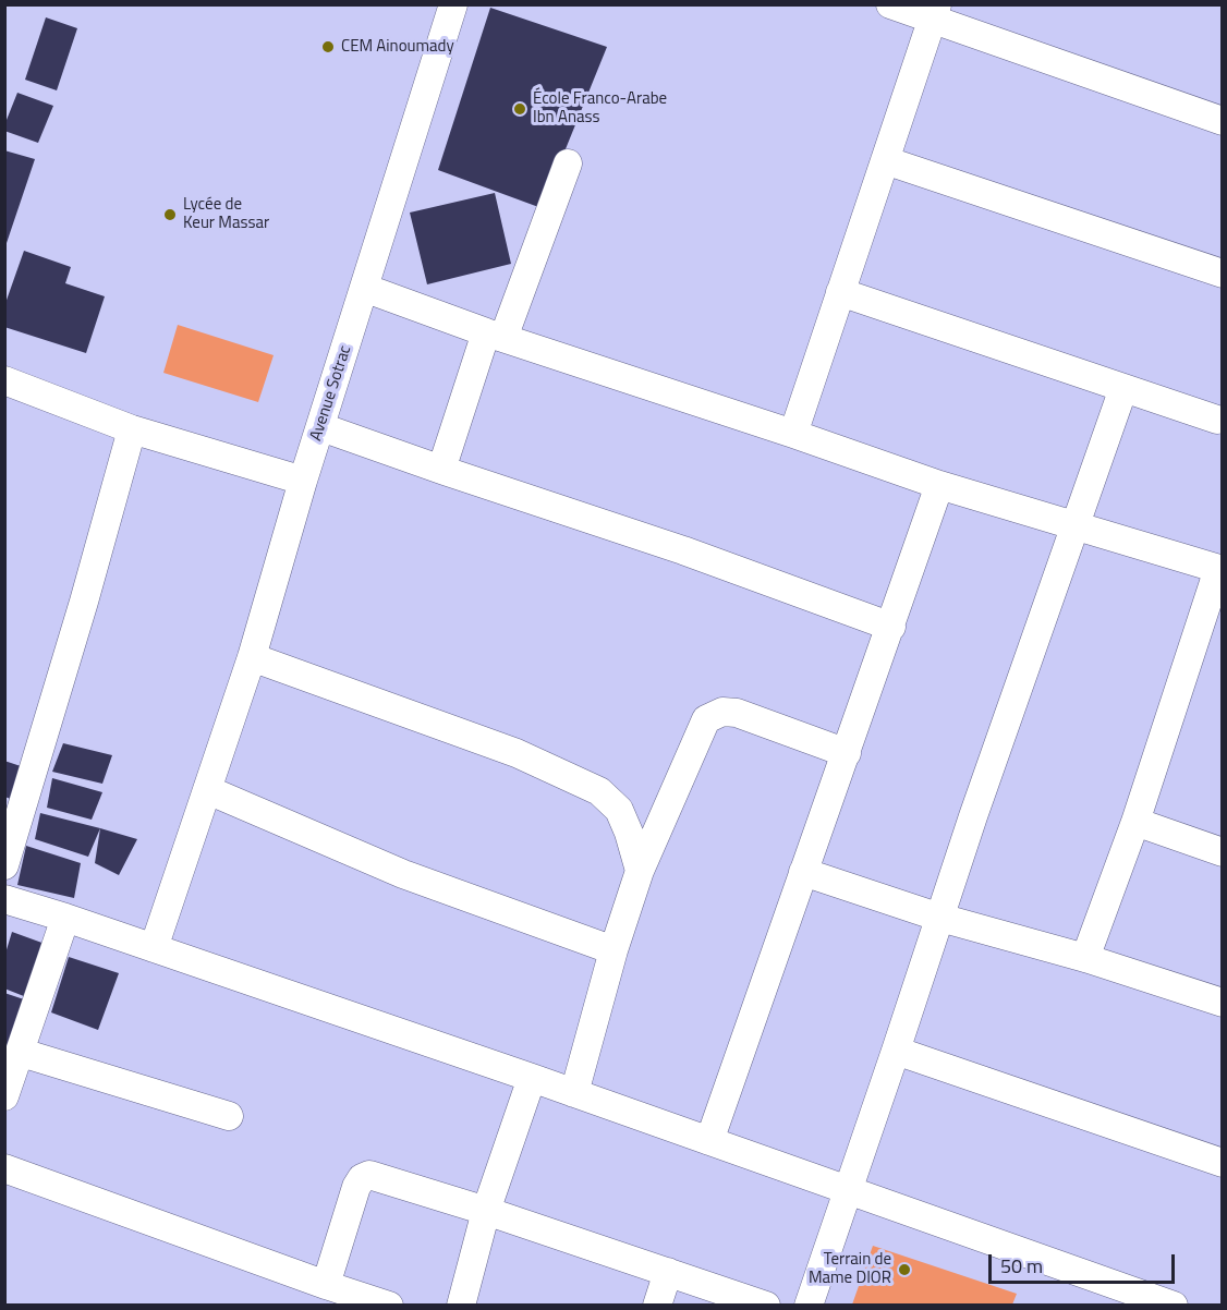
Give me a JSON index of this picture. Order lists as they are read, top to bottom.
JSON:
{
  "streets": {
    "street": ["Avenue Sotrac"]
  },
  "places": [
    "CEM Ainoumady",
    "École Franco-Arabe Ibn Anass",
    "Lycée de Keur Massar",
    "Terrain de Mame DIOR"
  ],
  "scale_bar": "50 m"
}
